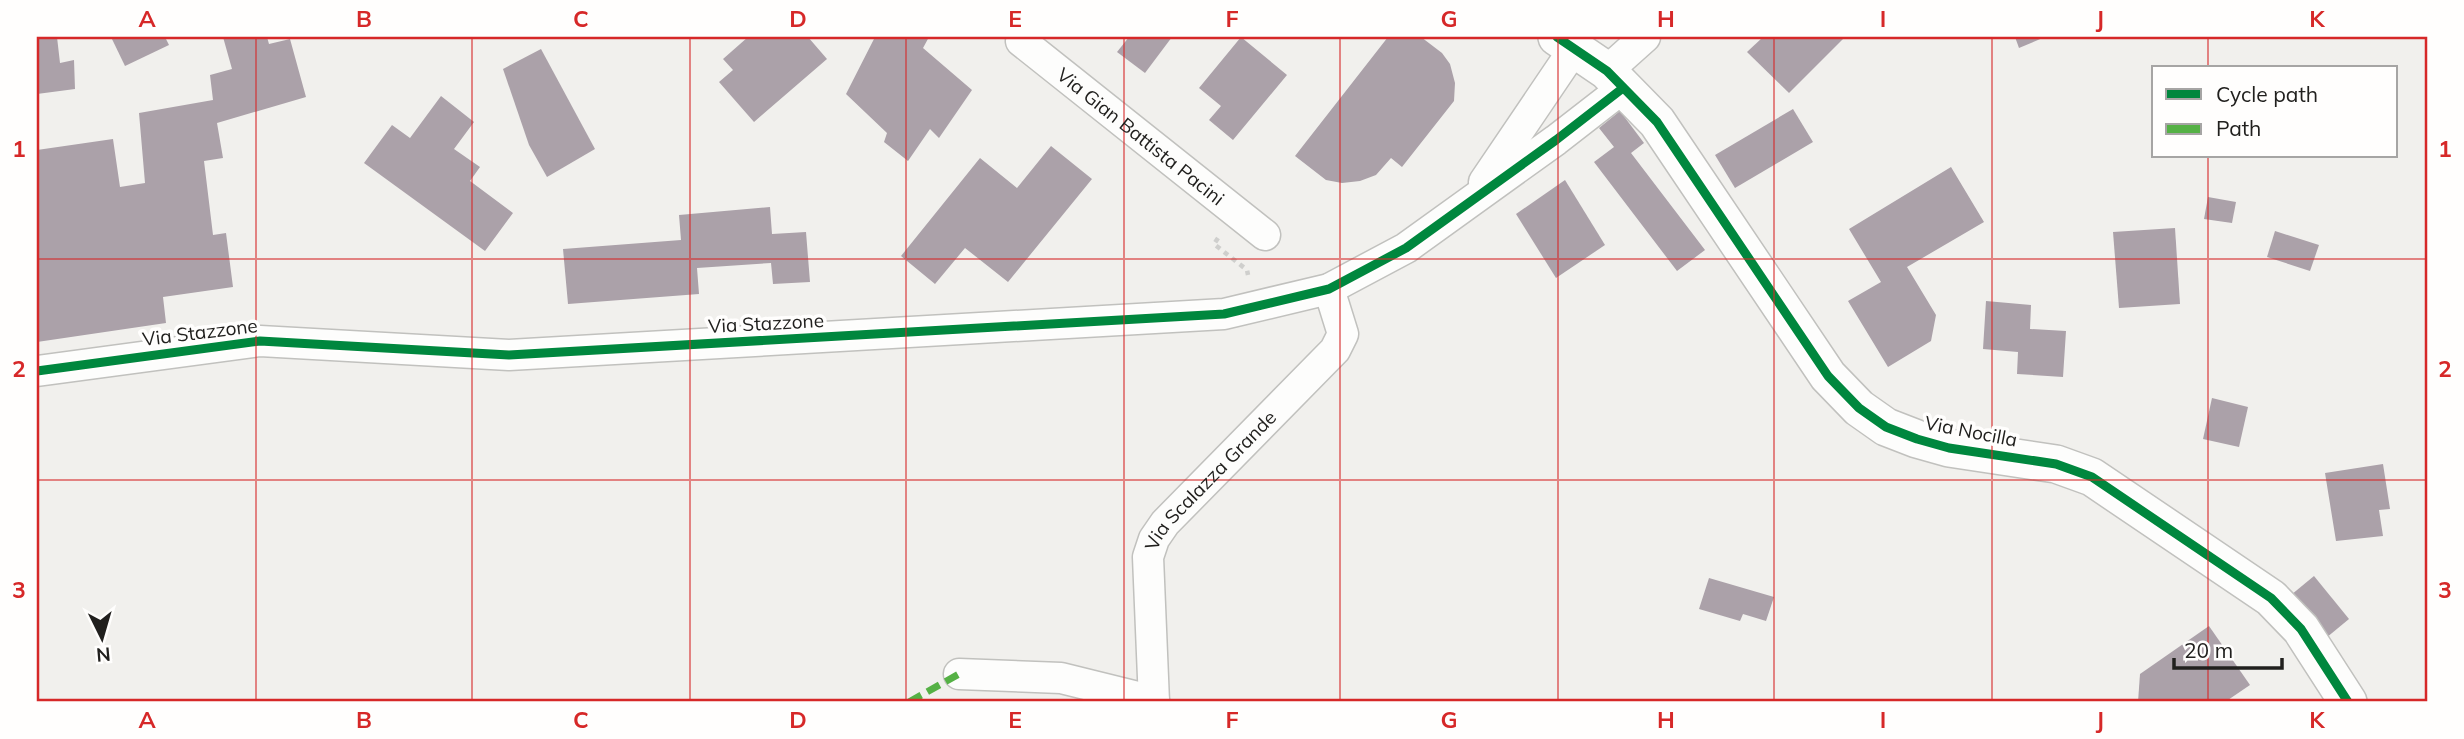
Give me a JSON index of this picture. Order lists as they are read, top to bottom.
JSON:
{
  "streets": {
    "street": [
      "Via Gian Battista Pacini",
      "Via Stazzone",
      "Via Nocilla",
      "Via Scalazza Grande"
    ]
  },
  "crossings": [
    ["Via Stazzone", "Via Nocilla"],
    ["Via Stazzone", "Via Scalazza Grande"]
  ],
  "legend": ["Cycle path", "Path"],
  "scale_bar": "20 m",
  "north": "bottom",
  "grid": {
    "columns": [
      "A",
      "B",
      "C",
      "D",
      "E",
      "F",
      "G",
      "H",
      "I",
      "J",
      "K"
    ],
    "rows": ["1", "2", "3"]
  }
}
